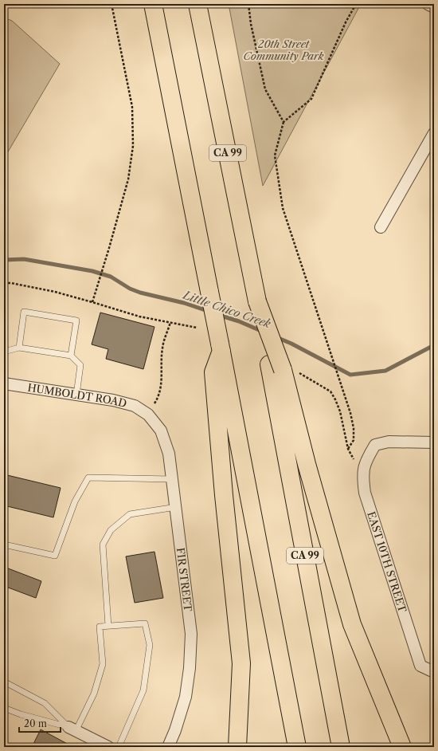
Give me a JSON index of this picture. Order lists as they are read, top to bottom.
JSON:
{
  "streets": {
    "highway": ["CA 99"],
    "street": ["HUMBOLDT ROAD", "EAST 10TH STREET", "FIR STREET"]
  },
  "crossings": [
    ["HUMBOLDT ROAD", "FIR STREET"]
  ],
  "water": ["Little Chico Creek"],
  "parks": ["20th Street Community Park"],
  "scale_bar": "20 m"
}
